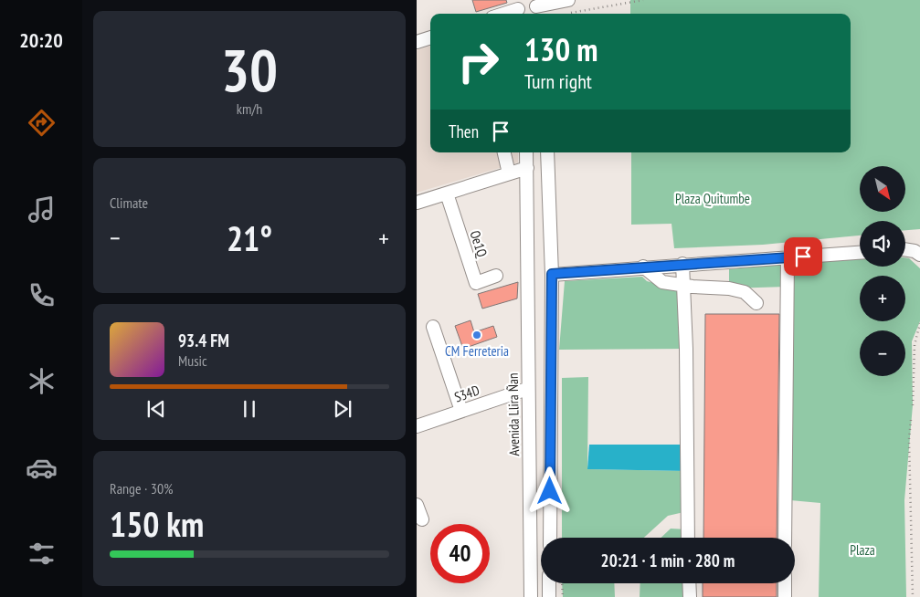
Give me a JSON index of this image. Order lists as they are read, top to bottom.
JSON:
{
  "streets": {
    "street": ["Oe1Q", "S34D", "Avenida Llira Ñan"]
  },
  "crossings": [
    ["S34D", "Avenida Llira Ñan"]
  ],
  "parks": ["Plaza Quitumbe", "Plaza"],
  "places": ["CM Ferreteria"],
  "north": "bottom right",
  "page": {
    "tabs": "20:20",
    "tile": [
      ["30", "km/h"],
      "Climate",
      ["Range · 30%", "150 km"]
    ],
    "turn": ["130 m", "Turn right"],
    "then": "Then",
    "map_buttons": ["+", "−"],
    "heat": ["−", "21°", "+"],
    "song": ["93.4 FM", "Music"],
    "limit": "40",
    "trip": "20:21 · 1 min · 280 m"
  }
}
